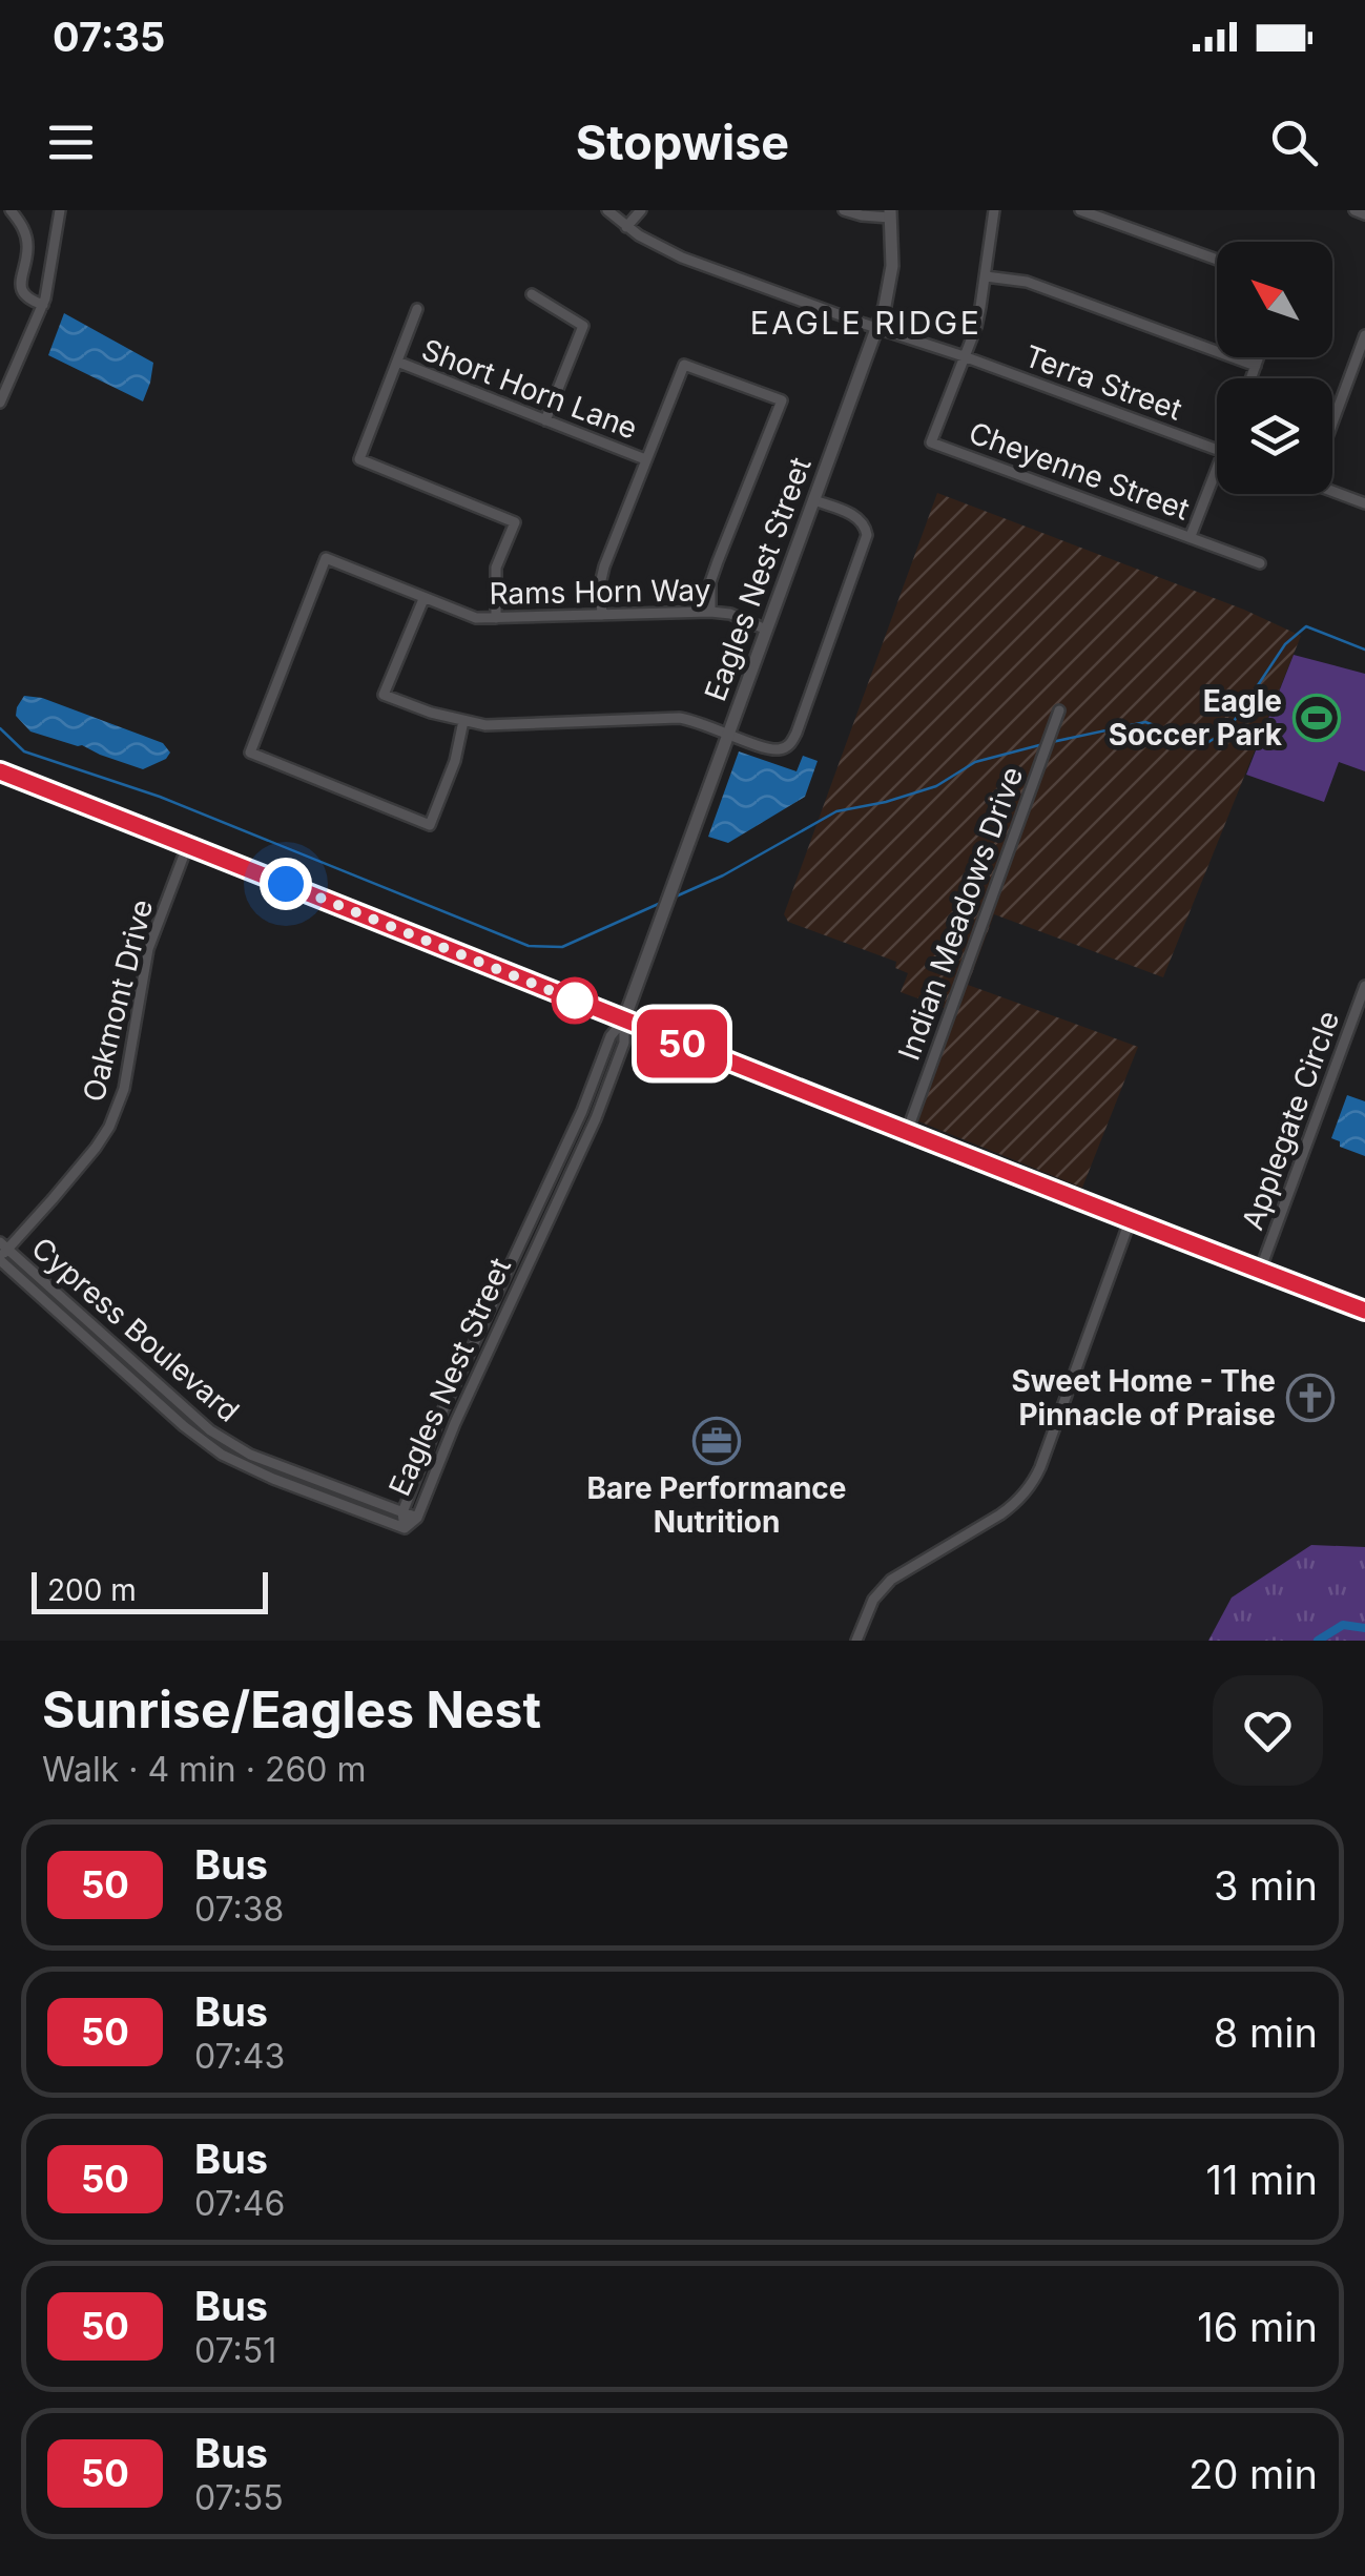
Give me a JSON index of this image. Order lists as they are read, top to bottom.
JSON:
{
  "streets": {
    "street": [
      "Terra Street",
      "Short Horn Lane",
      "Cheyenne Street",
      "Eagles Nest Street",
      "Rams Horn Way",
      "Indian Meadows Drive",
      "Oakmont Drive",
      "Applegate Circle",
      "Cypress Boulevard"
    ]
  },
  "crossings": [
    ["Terra Street", "Cheyenne Street"],
    ["Terra Street", "Eagles Nest Street"],
    ["Eagles Nest Street", "Rams Horn Way"],
    ["Eagles Nest Street", "Cypress Boulevard"],
    ["Oakmont Drive", "Cypress Boulevard"]
  ],
  "districts": ["EAGLE RIDGE"],
  "places": {
    "sports": ["Eagle Soccer Park"],
    "church": ["Sweet Home - The Pinnacle of Praise"],
    "office": ["Bare Performance Nutrition"]
  },
  "lines": ["bus line 50"],
  "scale_bar": "200 m",
  "north": "top left",
  "page": {
    "status": "07:35",
    "header": "Stopwise",
    "on_map": "50",
    "scale": "200 m",
    "heading": ["Sunrise/Eagles Nest", "Walk · 4 min · 260 m"],
    "list": [
      {
        "mark": "50",
        "name": "Bus",
        "note": "07:38",
        "value": "3 min"
      },
      {
        "mark": "50",
        "name": "Bus",
        "note": "07:43",
        "value": "8 min"
      },
      {
        "mark": "50",
        "name": "Bus",
        "note": "07:46",
        "value": "11 min"
      },
      {
        "mark": "50",
        "name": "Bus",
        "note": "07:51",
        "value": "16 min"
      },
      {
        "mark": "50",
        "name": "Bus",
        "note": "07:55",
        "value": "20 min"
      }
    ]
  }
}
